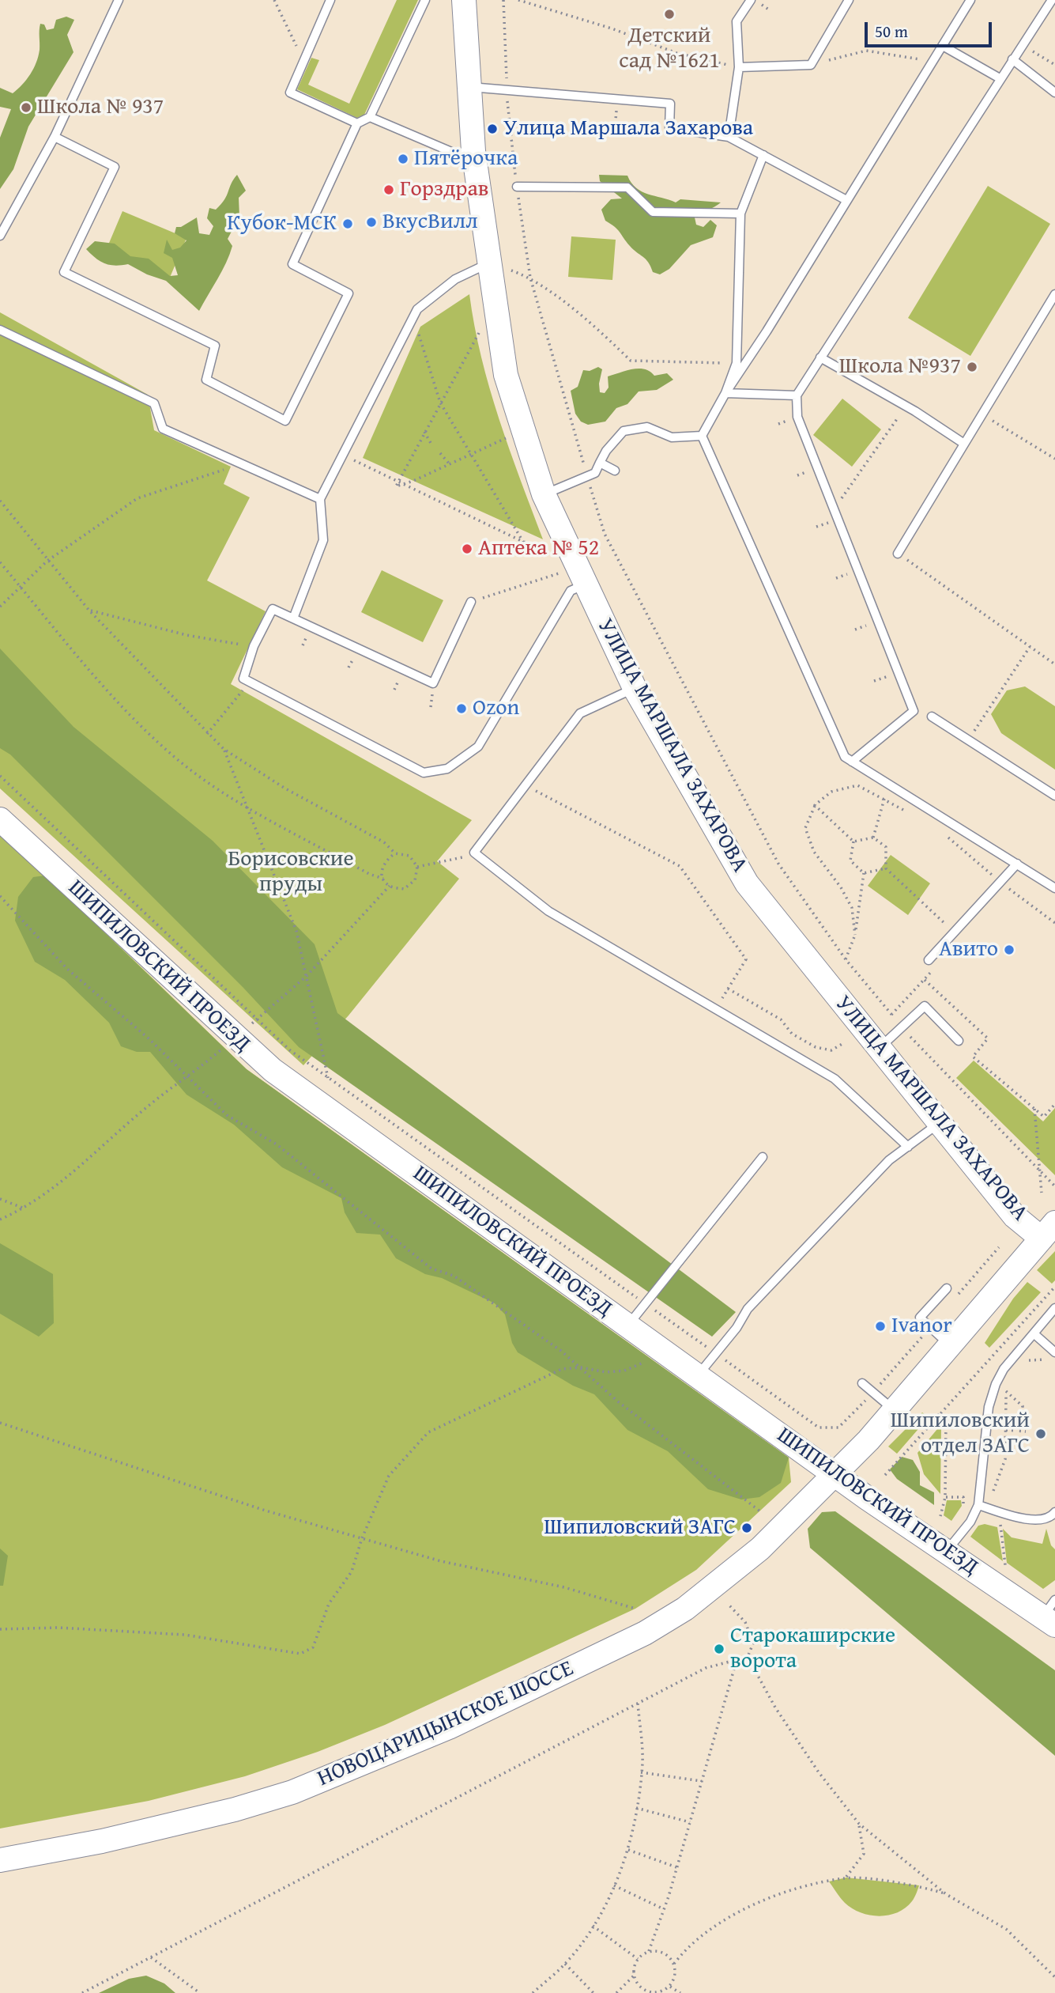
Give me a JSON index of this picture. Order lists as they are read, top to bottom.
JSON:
{
  "streets": {
    "main road": ["УЛИЦА МАРШАЛА ЗАХАРОВА", "ШИПИЛОВСКИЙ ПРОЕЗД", "НОВОЦАРИЦЫНСКОЕ ШОССЕ"]
  },
  "crossings": [
    ["УЛИЦА МАРШАЛА ЗАХАРОВА", "НОВОЦАРИЦЫНСКОЕ ШОССЕ"],
    ["ШИПИЛОВСКИЙ ПРОЕЗД", "НОВОЦАРИЦЫНСКОЕ ШОССЕ"]
  ],
  "parks": ["Борисовские пруды"],
  "places": [
    "Детский сад №1621",
    "Школа № 937",
    "Улица Маршала Захарова",
    "Пятёрочка",
    "Горздрав",
    "ВкусВилл",
    "Кубок-МСК",
    "Школа №937",
    "Аптека № 52",
    "Ozon",
    "Авито",
    "Ivanor",
    "Шипиловский отдел ЗАГС",
    "Шипиловский ЗАГС",
    "Старокаширские ворота"
  ],
  "scale_bar": "50 m"
}
